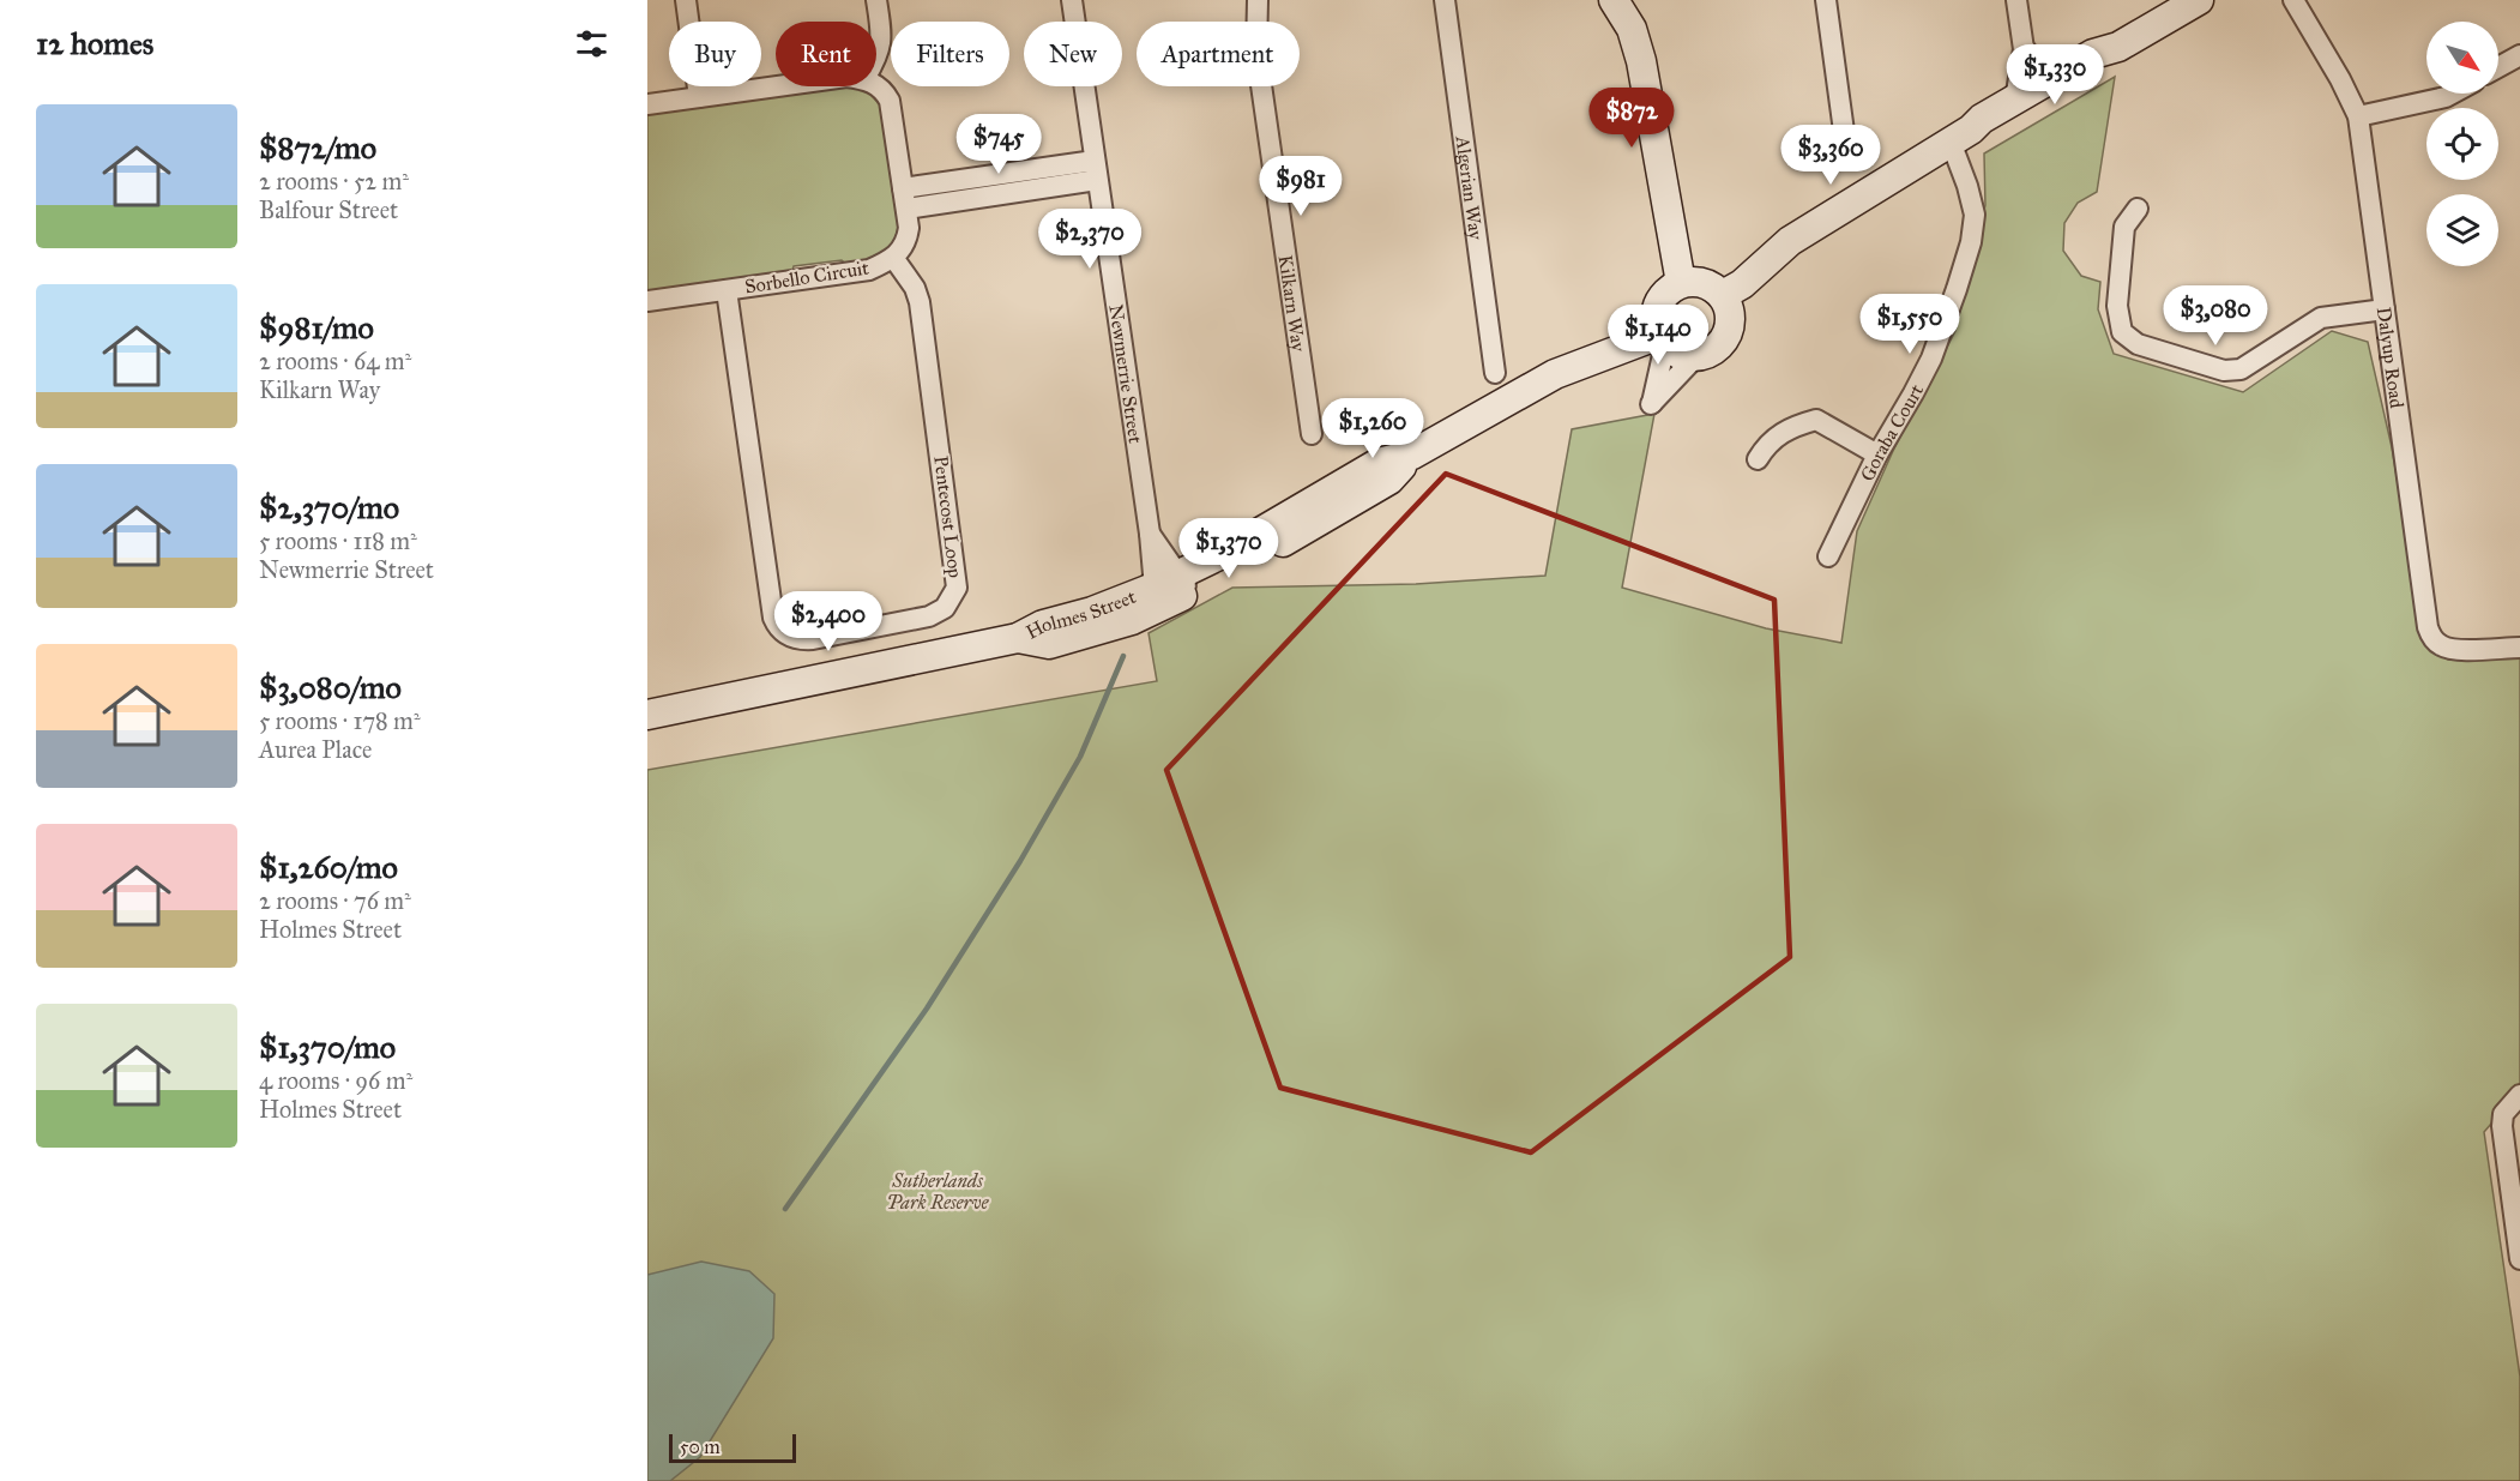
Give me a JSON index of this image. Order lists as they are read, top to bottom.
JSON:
{
  "streets": {
    "main road": ["Holmes Street"],
    "street": [
      "Algerian Way",
      "Sorbello Circuit",
      "Kilkarn Way",
      "Dalyup Road",
      "Newmerrie Street",
      "Goraba Court",
      "Pentecost Loop"
    ]
  },
  "crossings": [
    ["Sorbello Circuit", "Pentecost Loop"],
    ["Newmerrie Street", "Holmes Street"]
  ],
  "parks": ["Sutherlands Park Reserve"],
  "scale_bar": "50 m",
  "north": "bottom right",
  "page": {
    "heading": "12 homes",
    "chip": [
      "Buy",
      "Rent",
      "Filters",
      "New",
      "Apartment"
    ],
    "price": [
      "$1,330",
      "$872",
      "$745",
      "$3,360",
      "$981",
      "$2,370",
      "$3,080",
      "$1,550",
      "$1,140",
      "$1,260",
      "$1,370",
      "$2,400"
    ],
    "list": [
      {
        "name": "$872/mo",
        "note": "2 rooms · 52 m² · Balfour Street"
      },
      {
        "name": "$981/mo",
        "note": "2 rooms · 64 m² · Kilkarn Way"
      },
      {
        "name": "$2,370/mo",
        "note": "5 rooms · 118 m² · Newmerrie Street"
      },
      {
        "name": "$3,080/mo",
        "note": "5 rooms · 178 m² · Aurea Place"
      },
      {
        "name": "$1,260/mo",
        "note": "2 rooms · 76 m² · Holmes Street"
      },
      {
        "name": "$1,370/mo",
        "note": "4 rooms · 96 m² · Holmes Street"
      }
    ],
    "scale": "50 m"
  }
}
